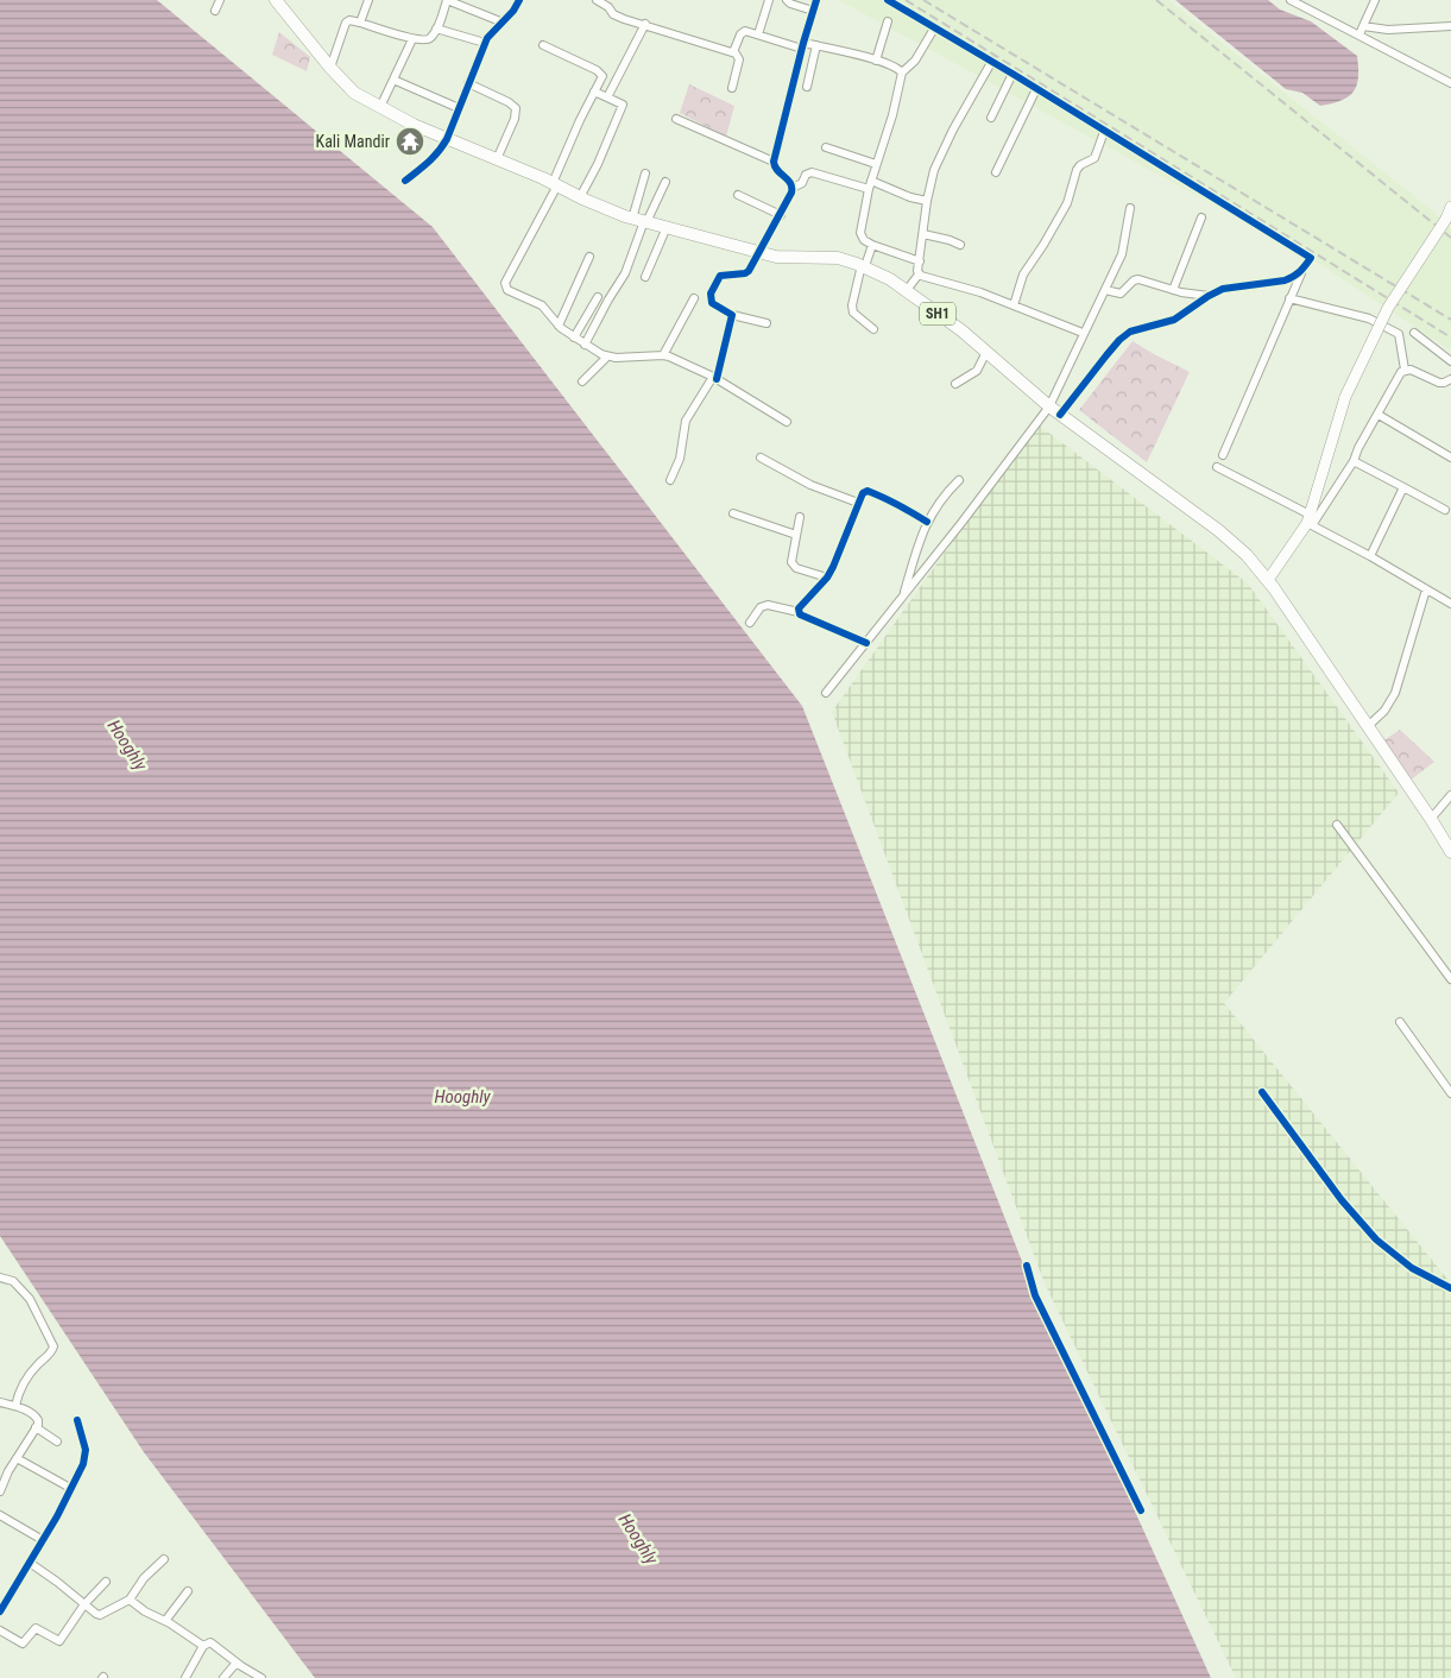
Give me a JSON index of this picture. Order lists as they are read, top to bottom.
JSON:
{
  "streets": {
    "main road": ["SH1"]
  },
  "water": ["Hooghly"],
  "places": {
    "temple": ["Kali Mandir"]
  }
}
